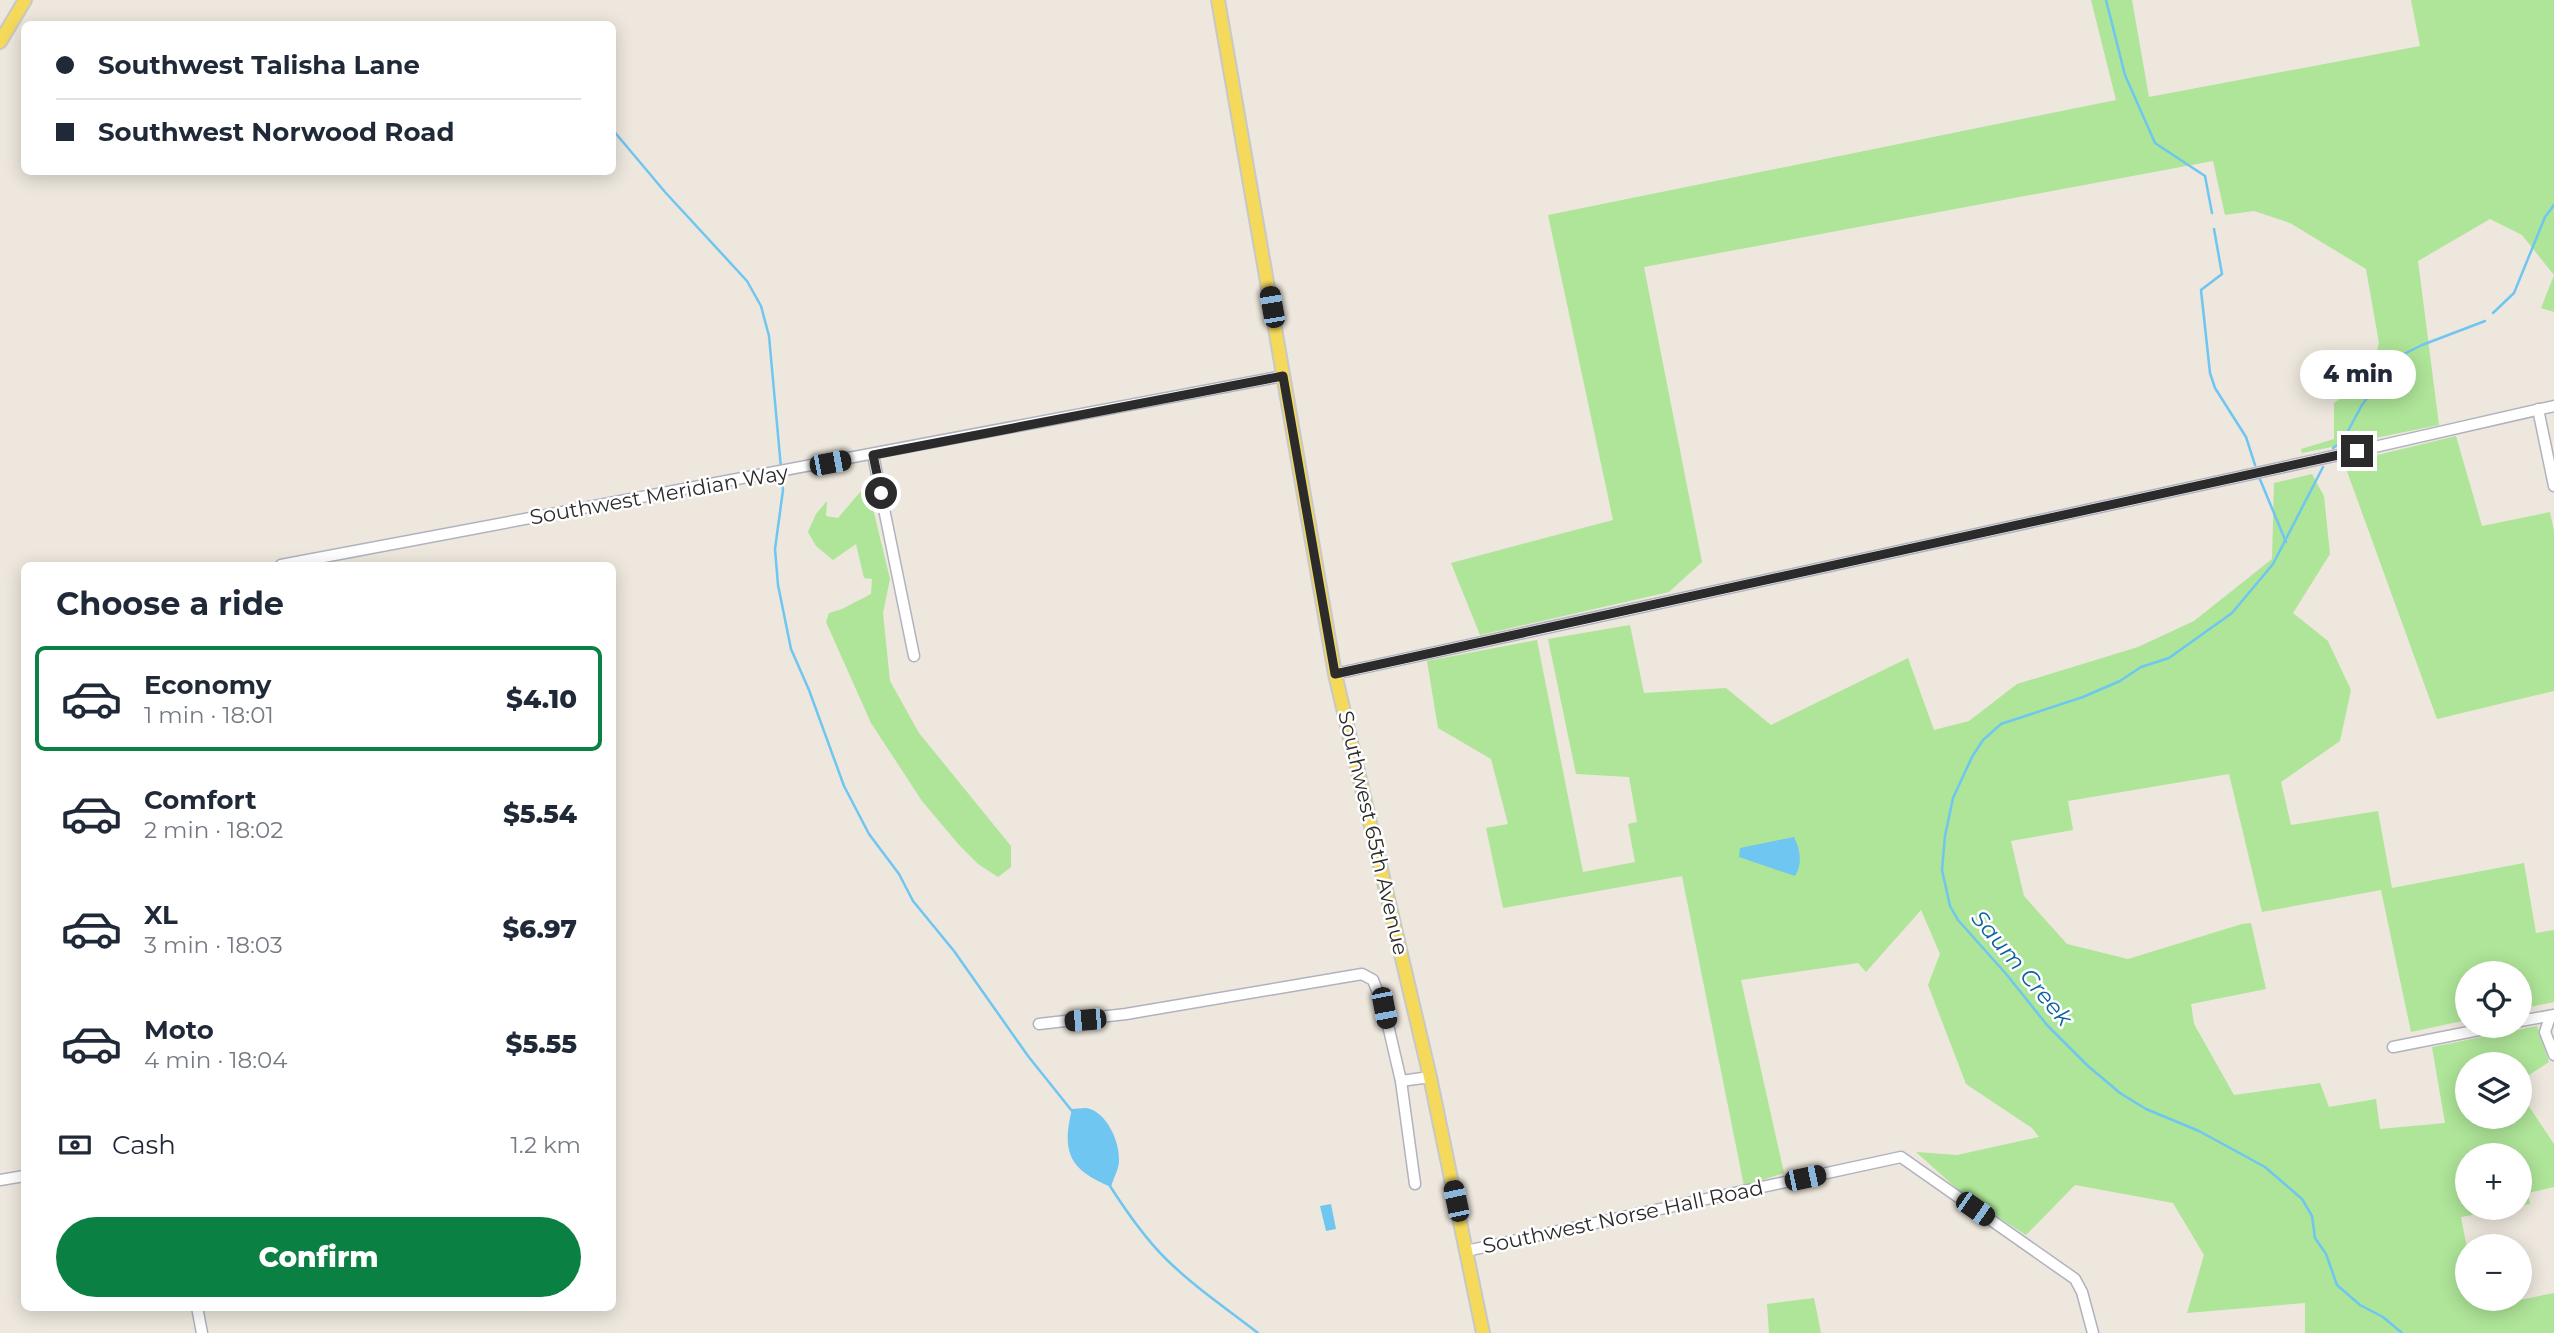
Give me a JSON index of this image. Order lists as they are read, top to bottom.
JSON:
{
  "streets": {
    "main road": ["Southwest 65th Avenue"],
    "street": ["Southwest Meridian Way", "Southwest Norse Hall Road"]
  },
  "crossings": [
    ["Southwest Meridian Way", "Southwest 65th Avenue"],
    ["Southwest 65th Avenue", "Southwest Norse Hall Road"]
  ],
  "water": ["Saum Creek"],
  "page": {
    "banner": ["Southwest Talisha Lane", "Southwest Norwood Road"],
    "bubble": "4 min",
    "heading": "Choose a ride",
    "list": [
      {
        "name": "Economy",
        "note": "1 min · 18:01",
        "value": "$4.10"
      },
      {
        "name": "Comfort",
        "note": "2 min · 18:02",
        "value": "$5.54"
      },
      {
        "name": "XL",
        "note": "3 min · 18:03",
        "value": "$6.97"
      },
      {
        "name": "Moto",
        "note": "4 min · 18:04",
        "value": "$5.55"
      }
    ],
    "map_buttons": ["+", "−"],
    "pay": ["Cash", "1.2 km"],
    "buttons": "Confirm"
  }
}
